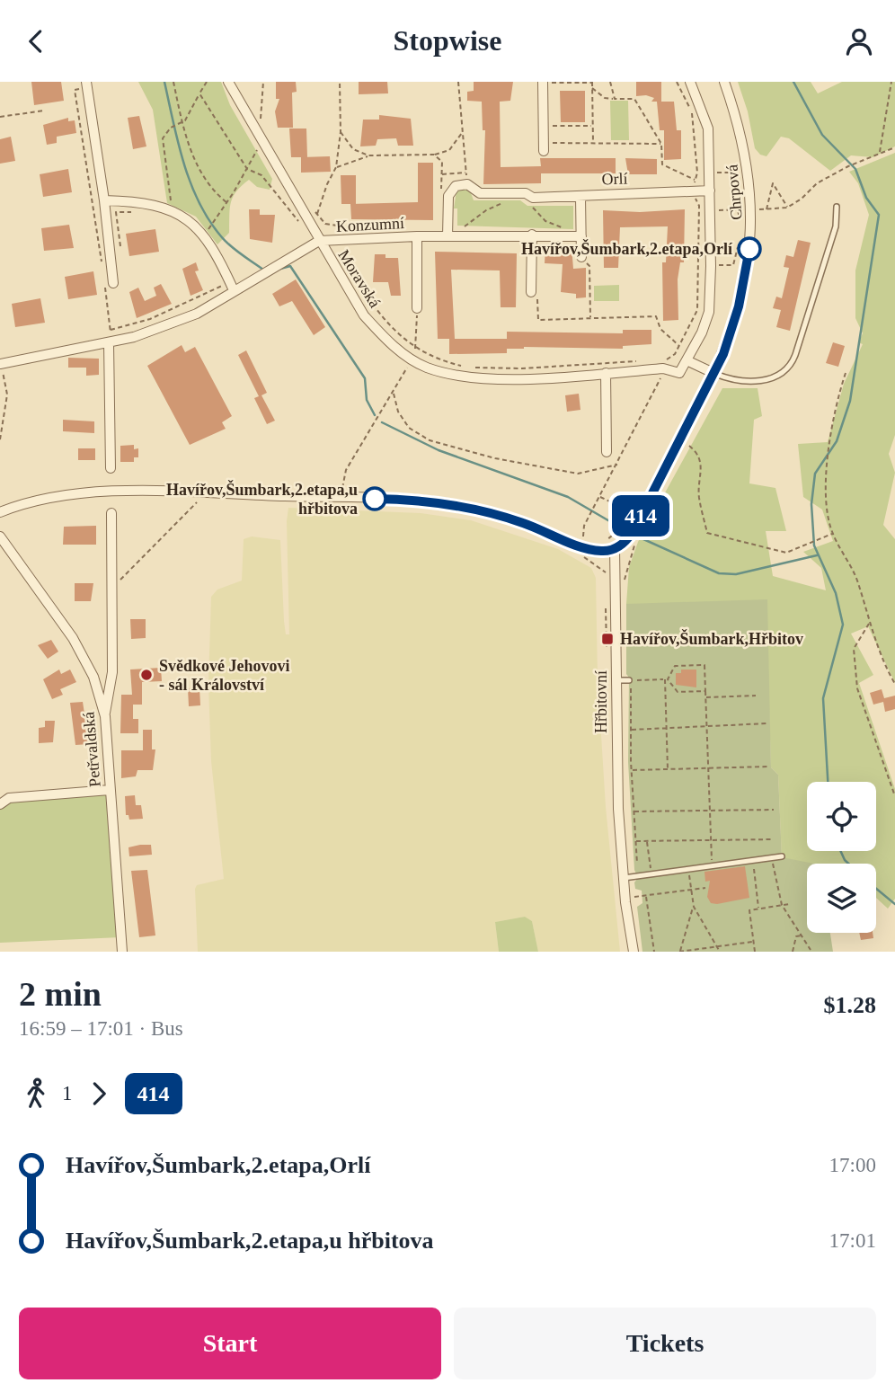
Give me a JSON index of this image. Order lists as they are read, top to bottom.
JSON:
{
  "streets": {
    "street": [
      "Orlí",
      "Chrpová",
      "Konzumní",
      "Moravská",
      "Hřbitovní",
      "Petřvaldská"
    ]
  },
  "crossings": [
    ["Orlí", "Konzumní"],
    ["Chrpová", "Hřbitovní"],
    ["Konzumní", "Moravská"]
  ],
  "places": {
    "other": ["Havířov,Šumbark,2.etapa,Orlí", "Havířov,Šumbark,2.etapa,u hřbitova", "Svědkové Jehovovi - sál Království"],
    "transit": ["Havířov,Šumbark,Hřbitov"]
  },
  "lines": ["bus line 414"],
  "page": {
    "header": "Stopwise",
    "on_map": "414",
    "heading": ["2 min", "16:59 – 17:01 · Bus", "$1.28"],
    "legs": ["1", "414"],
    "list": [
      {
        "name": "Havířov,Šumbark,2.etapa,Orlí",
        "value": "17:00"
      },
      {
        "name": "Havířov,Šumbark,2.etapa,u hřbitova",
        "value": "17:01"
      }
    ],
    "buttons": ["Start", "Tickets"]
  }
}
